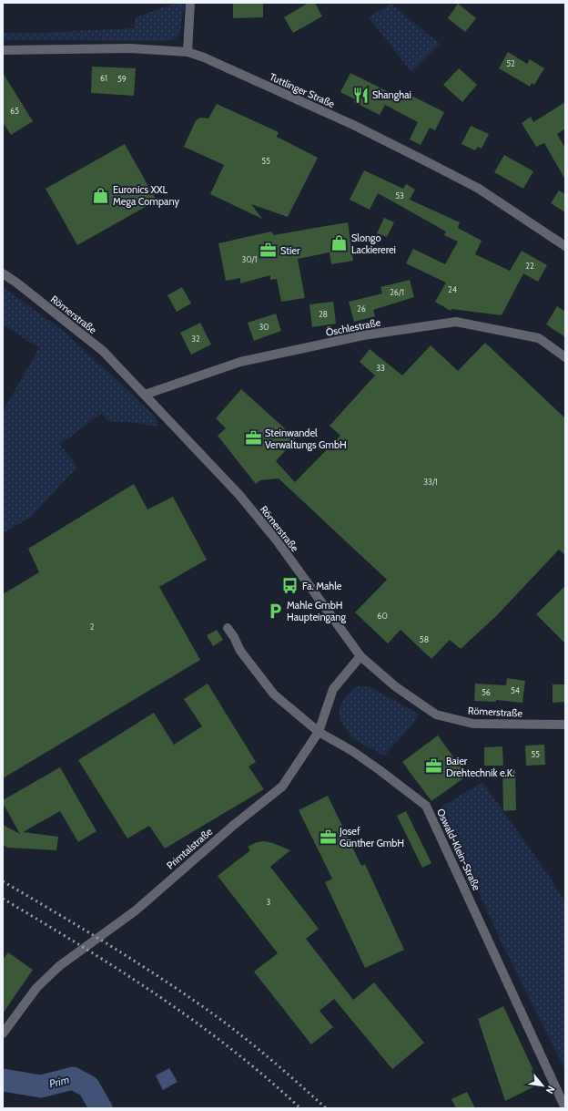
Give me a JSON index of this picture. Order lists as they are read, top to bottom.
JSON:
{
  "streets": {
    "street": [
      "Tuttlinger Straße",
      "Römerstraße",
      "Öschlestraße",
      "Primtalstraße",
      "Oswald-Klein-Straße"
    ]
  },
  "crossings": [
    ["Römerstraße", "Öschlestraße"],
    ["Römerstraße", "Primtalstraße"],
    ["Primtalstraße", "Oswald-Klein-Straße"]
  ],
  "water": ["Prim"],
  "places": {
    "restaurant": ["Shanghai"],
    "shop": ["Euronics XXL Mega Company", "Slongo Lackiererei"],
    "office": [
      "Stier",
      "Steinwandel Verwaltungs GmbH",
      "Baier Drehtechnik e.K.",
      "Josef Günther GmbH"
    ],
    "bus stop": ["Fa. Mahle"],
    "parking": ["Mahle GmbH Haupteingang"]
  },
  "house_numbers": [
    "52",
    "61",
    "59",
    "65",
    "55",
    "53",
    "30/1",
    "22",
    "24",
    "26/1",
    "26",
    "28",
    "30",
    "32",
    "33",
    "33/1",
    "60",
    "2",
    "58",
    "54",
    "56",
    "55",
    "3"
  ],
  "north": "bottom right"
}
